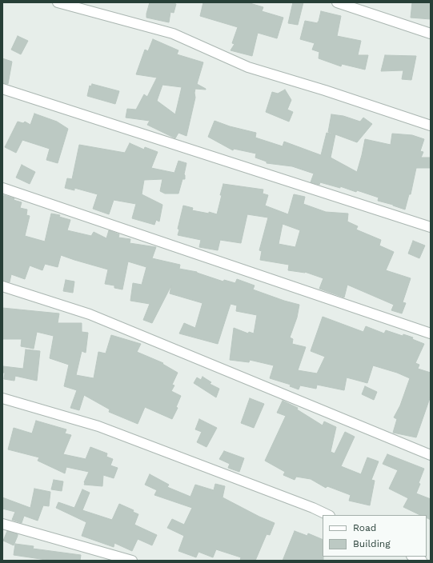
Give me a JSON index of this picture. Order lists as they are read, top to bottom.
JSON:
{
  "legend": ["Road", "Building"]
}
